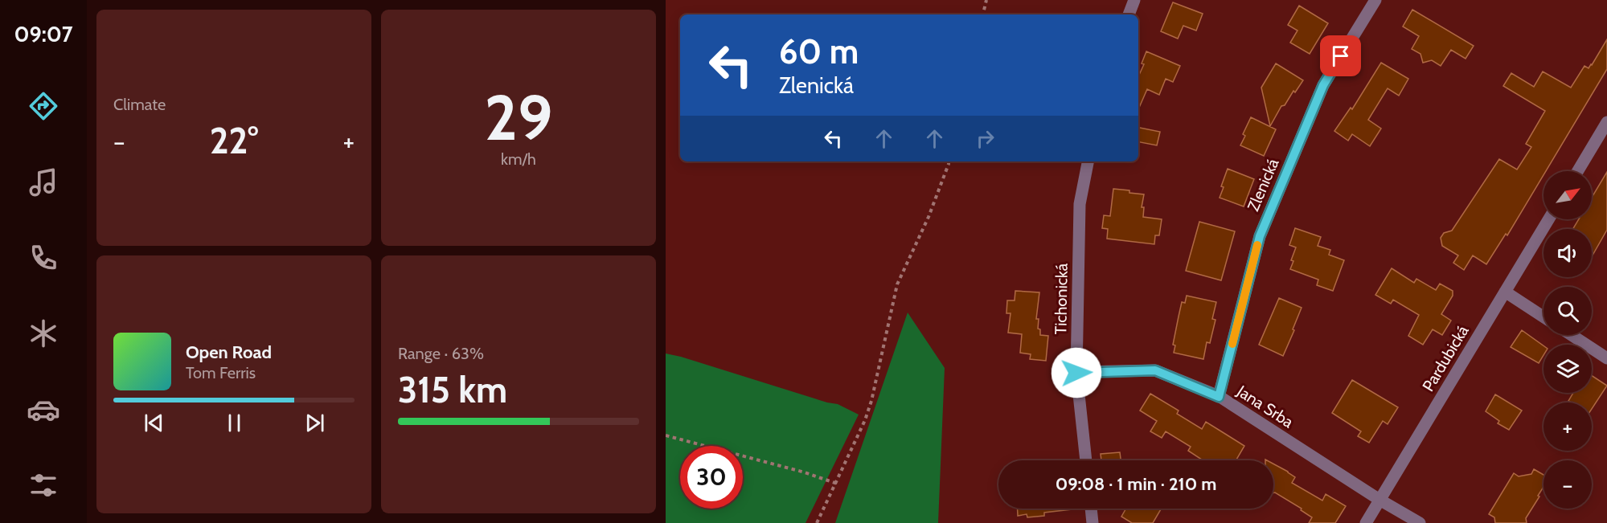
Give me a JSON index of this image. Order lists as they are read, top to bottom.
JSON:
{
  "streets": {
    "street": [
      "Zlenická",
      "Tichonická",
      "Pardubická",
      "Jana Srba"
    ]
  },
  "crossings": [
    ["Zlenická", "Jana Srba"],
    ["Tichonická", "Jana Srba"],
    ["Pardubická", "Jana Srba"]
  ],
  "north": "top right",
  "page": {
    "tabs": "09:07",
    "tile": [
      "Climate",
      ["29", "km/h"],
      ["Range · 63%", "315 km"]
    ],
    "turn": ["60 m", "Zlenická"],
    "heat": ["−", "22°", "+"],
    "map_buttons": ["+", "−"],
    "song": ["Open Road", "Tom Ferris"],
    "limit": "30",
    "trip": "09:08 · 1 min · 210 m"
  }
}
